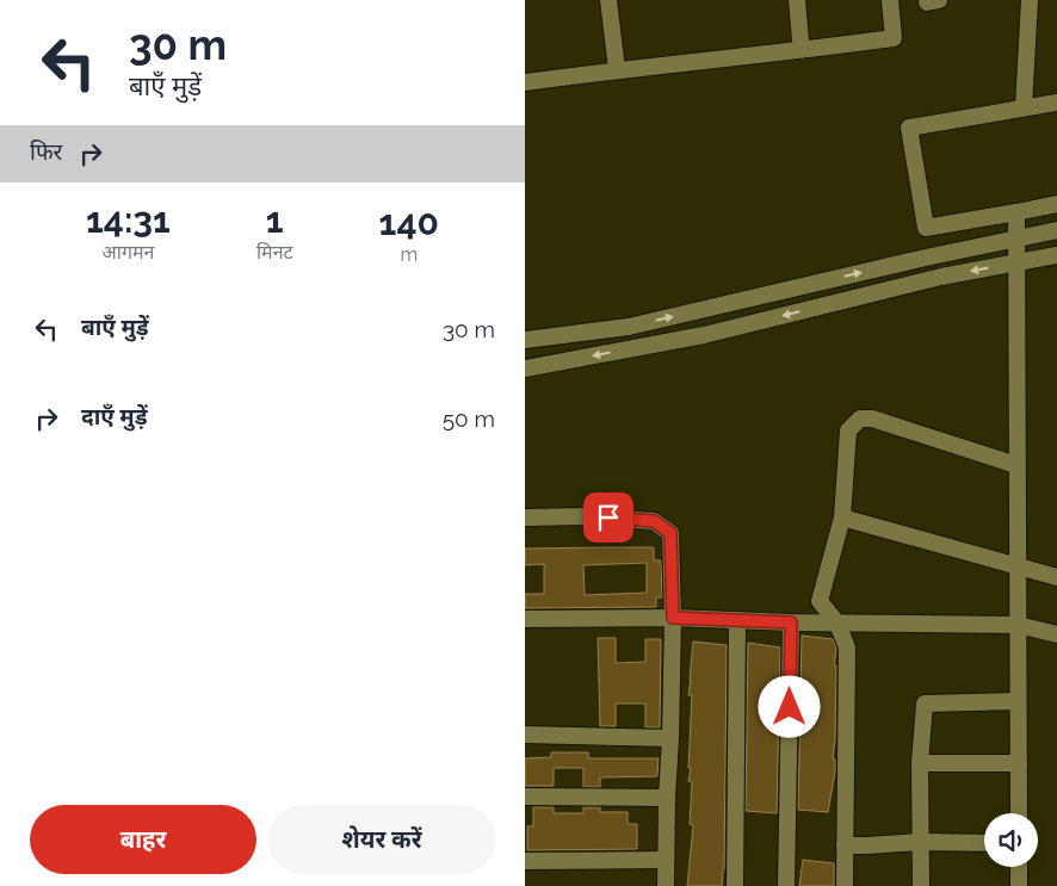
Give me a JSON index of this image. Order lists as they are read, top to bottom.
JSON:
{
  "page": {
    "turn": ["30 m", "बाएँ मुड़ें"],
    "then": "फिर",
    "eta": [
      "14:31",
      "आगमन",
      "1",
      "मिनट",
      "140",
      "m"
    ],
    "list": [
      {
        "name": "बाएँ मुड़ें",
        "value": "30 m"
      },
      {
        "name": "दाएँ मुड़ें",
        "value": "50 m"
      }
    ],
    "buttons": ["बाहर", "शेयर करें"]
  }
}
